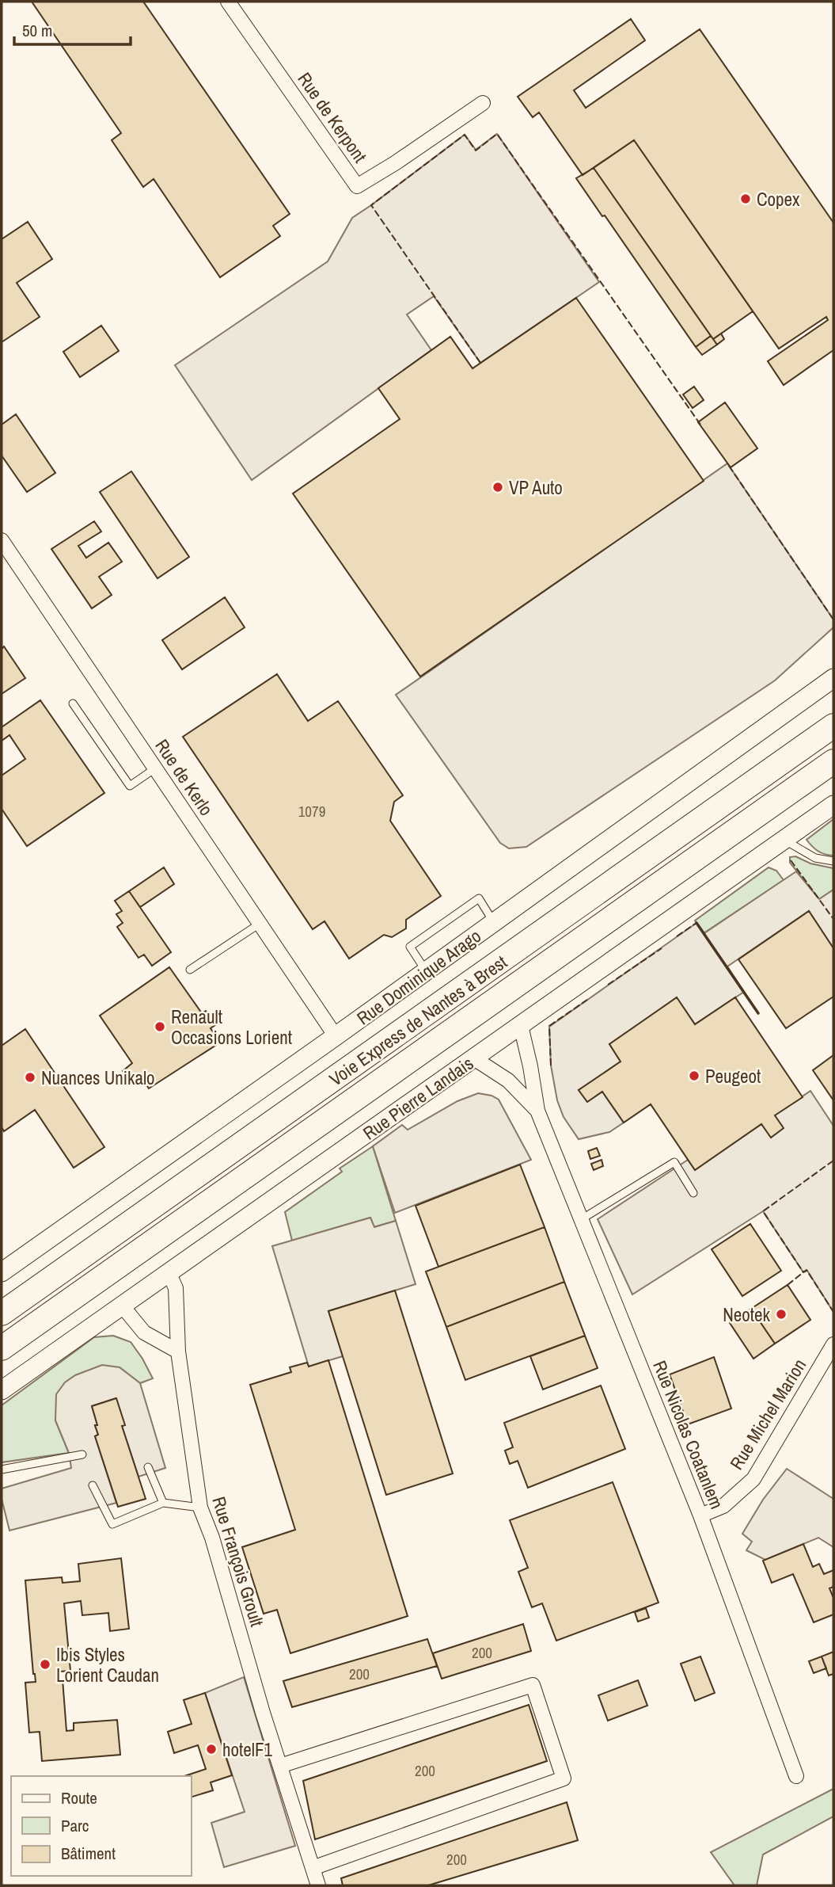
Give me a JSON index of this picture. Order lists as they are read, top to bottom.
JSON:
{
  "streets": {
    "highway": ["Voie Express de Nantes à Brest"],
    "street": [
      "Rue de Kerpont",
      "Rue de Kerlo",
      "Rue Dominique Arago",
      "Rue Pierre Landais",
      "Rue Michel Marion",
      "Rue Nicolas Coatanlem",
      "Rue François Groult"
    ]
  },
  "crossings": [
    ["Rue de Kerlo", "Rue Dominique Arago"],
    ["Rue Pierre Landais", "Rue Nicolas Coatanlem"],
    ["Rue Pierre Landais", "Rue François Groult"],
    ["Rue Michel Marion", "Rue Nicolas Coatanlem"]
  ],
  "places": [
    "Copex",
    "VP Auto",
    "Renault Occasions Lorient",
    "Peugeot",
    "Nuances Unikalo",
    "Neotek",
    "Ibis Styles Lorient Caudan",
    "hotelF1"
  ],
  "house_numbers": [
    "1079",
    "200",
    "200",
    "200",
    "200"
  ],
  "legend": ["Route", "Parc", "Bâtiment"],
  "scale_bar": "50 m"
}
